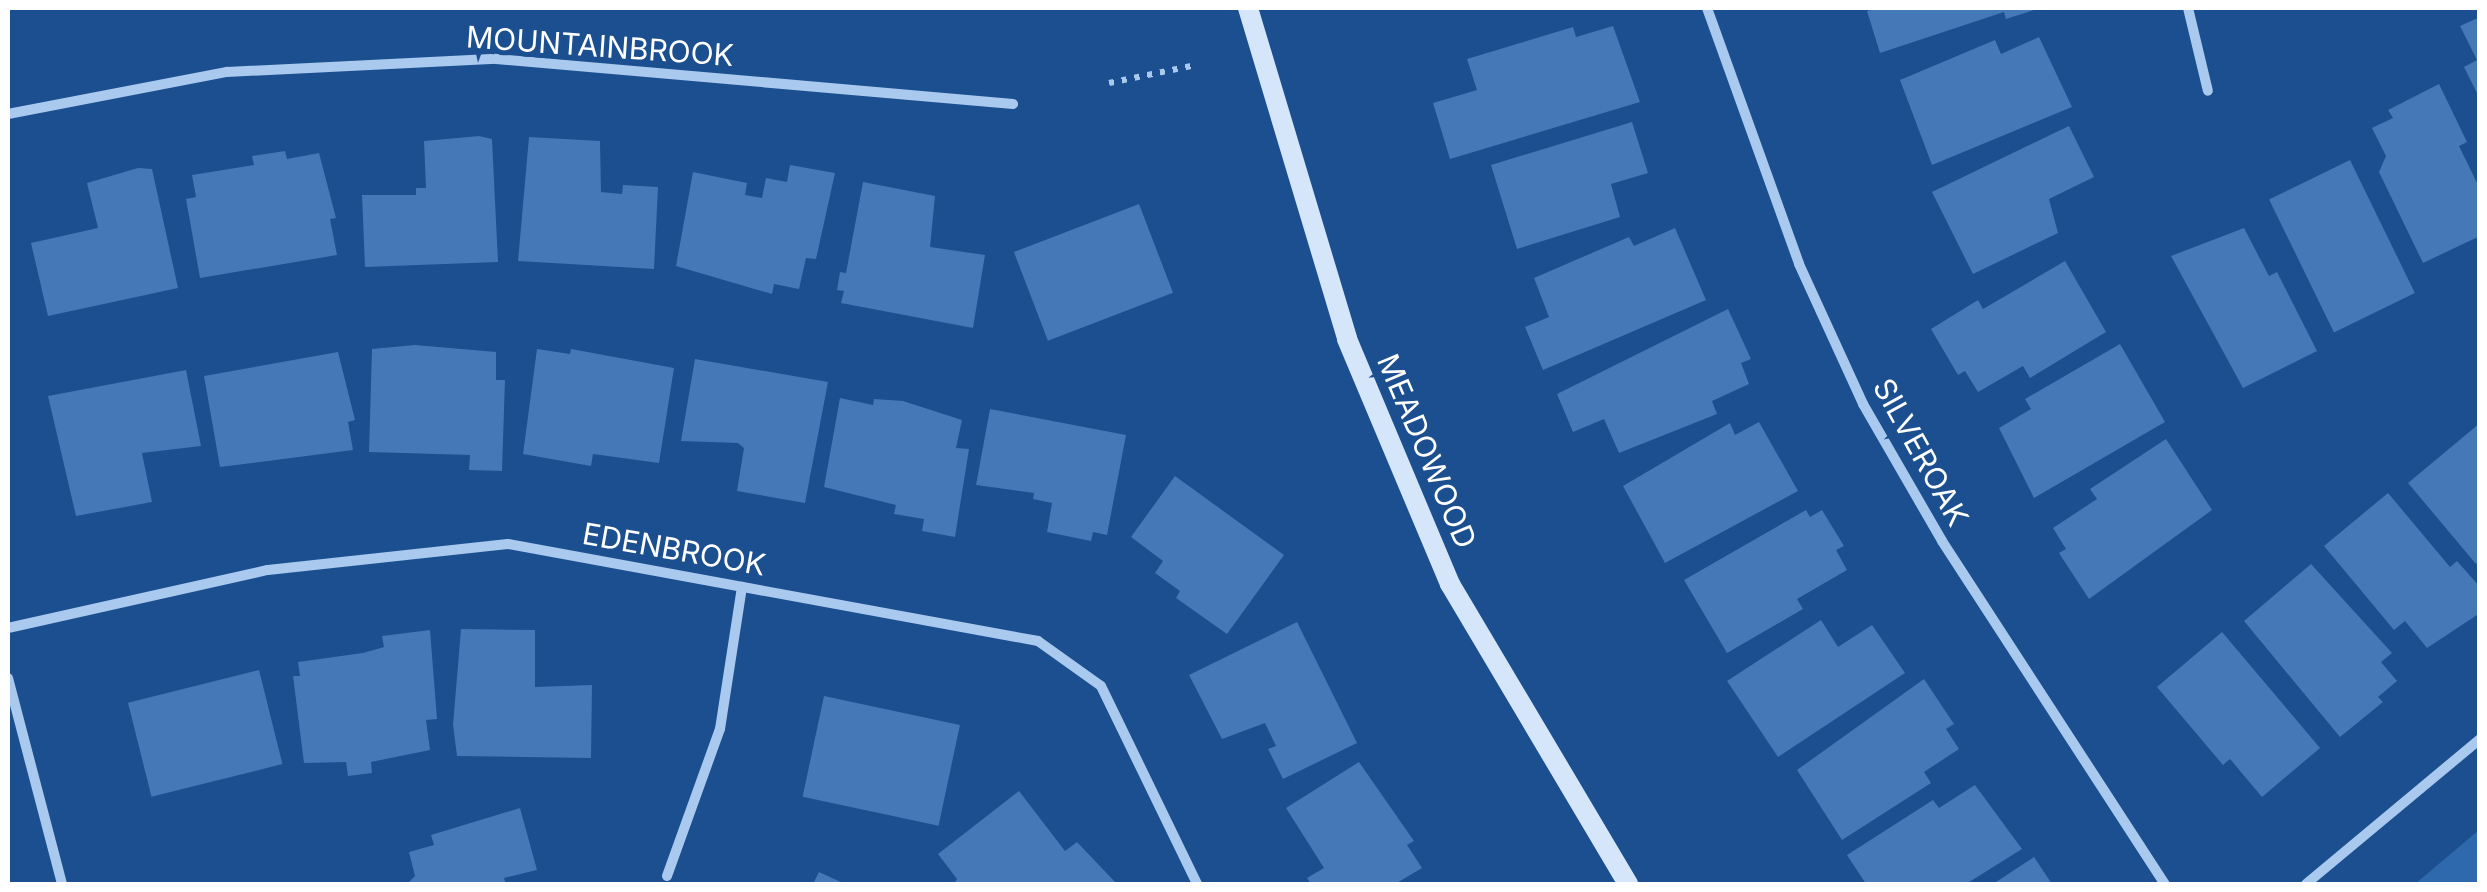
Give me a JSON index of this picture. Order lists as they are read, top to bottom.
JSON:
{
  "streets": {
    "main road": ["MEADOWOOD"],
    "street": ["MOUNTAINBROOK", "SILVEROAK", "EDENBROOK"]
  }
}
